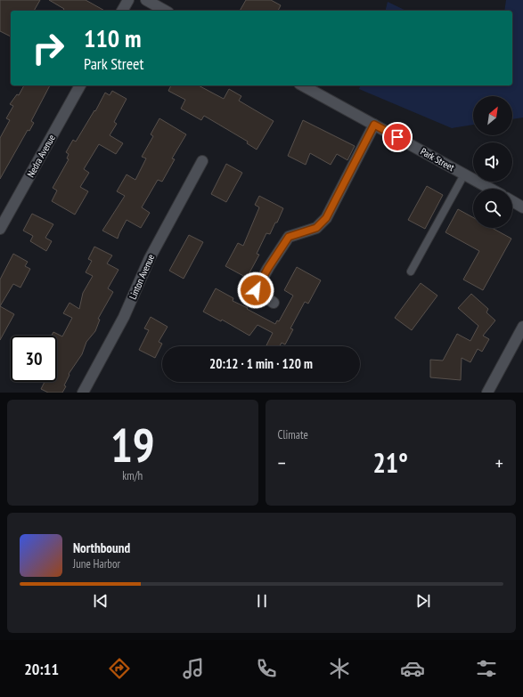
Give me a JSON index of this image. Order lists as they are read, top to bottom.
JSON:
{
  "streets": {
    "street": ["Nedra Avenue", "Park Street", "Linton Avenue"]
  },
  "north": "top right",
  "page": {
    "turn": ["110 m", "Park Street"],
    "limit": "30",
    "trip": "20:12 · 1 min · 120 m",
    "tile": [
      ["19", "km/h"],
      "Climate"
    ],
    "heat": ["−", "21°", "+"],
    "song": ["Northbound", "June Harbor"],
    "tabs": "20:11"
  }
}
